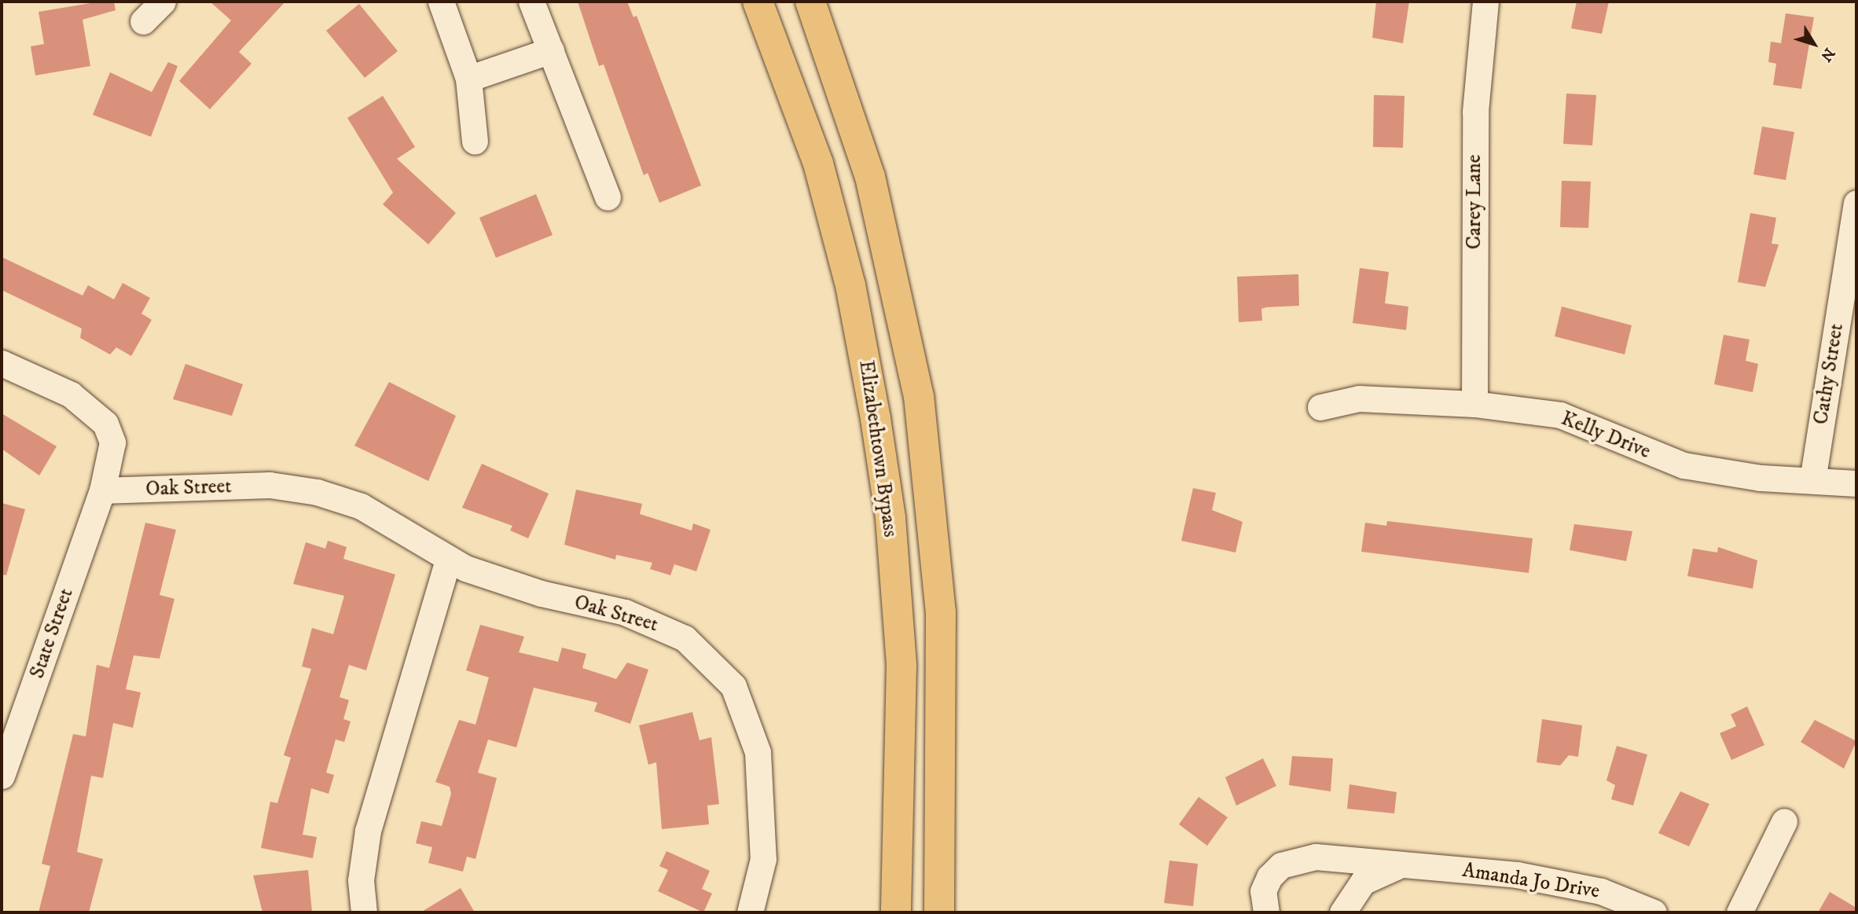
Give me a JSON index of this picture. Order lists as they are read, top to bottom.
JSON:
{
  "streets": {
    "highway": ["Elizabethtown Bypass"],
    "street": [
      "Carey Lane",
      "Cathy Street",
      "Kelly Drive",
      "Oak Street",
      "State Street",
      "Amanda Jo Drive"
    ]
  },
  "crossings": [
    ["Carey Lane", "Kelly Drive"],
    ["Cathy Street", "Kelly Drive"],
    ["Oak Street", "State Street"]
  ],
  "north": "bottom right"
}
